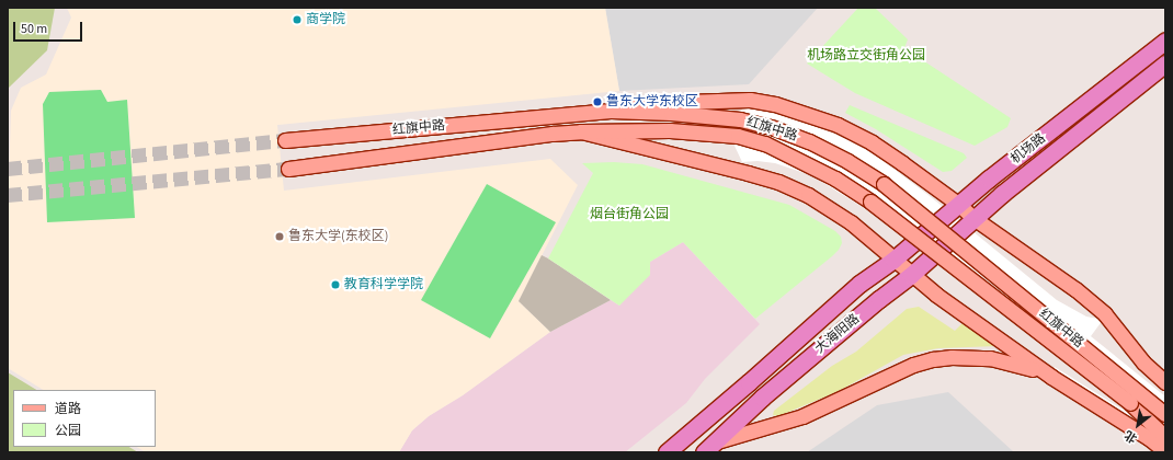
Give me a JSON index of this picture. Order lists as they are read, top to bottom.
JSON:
{
  "streets": {
    "highway": ["机场路", "大海阳路"],
    "main road": ["红旗中路"]
  },
  "crossings": [
    ["机场路", "大海阳路"]
  ],
  "parks": ["机场路立交街角公园", "烟台街角公园"],
  "places": [
    "商学院",
    "鲁东大学东校区",
    "鲁东大学(东校区)",
    "教育科学学院"
  ],
  "legend": ["道路", "公园"],
  "scale_bar": "50 m",
  "north": "bottom left"
}
